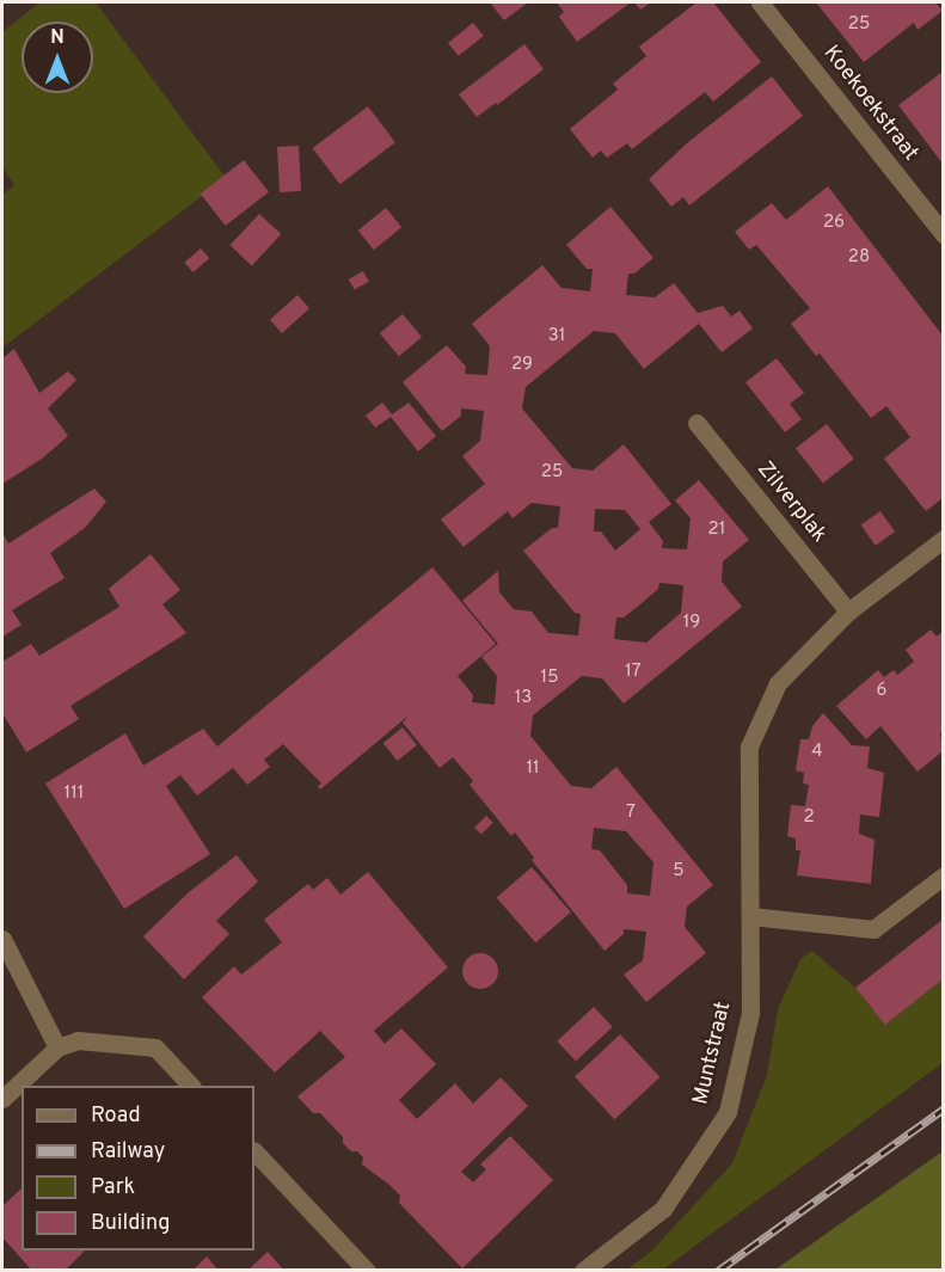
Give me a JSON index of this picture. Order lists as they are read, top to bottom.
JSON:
{
  "streets": {
    "street": ["Koekoekstraat", "Zilverplak", "Muntstraat"]
  },
  "crossings": [
    ["Zilverplak", "Muntstraat"]
  ],
  "house_numbers": [
    "25",
    "26",
    "28",
    "31",
    "29",
    "25",
    "21",
    "19",
    "17",
    "15",
    "6",
    "13",
    "4",
    "11",
    "111",
    "7",
    "2",
    "5"
  ],
  "legend": [
    "Road",
    "Railway",
    "Park",
    "Building"
  ],
  "north": "top"
}
